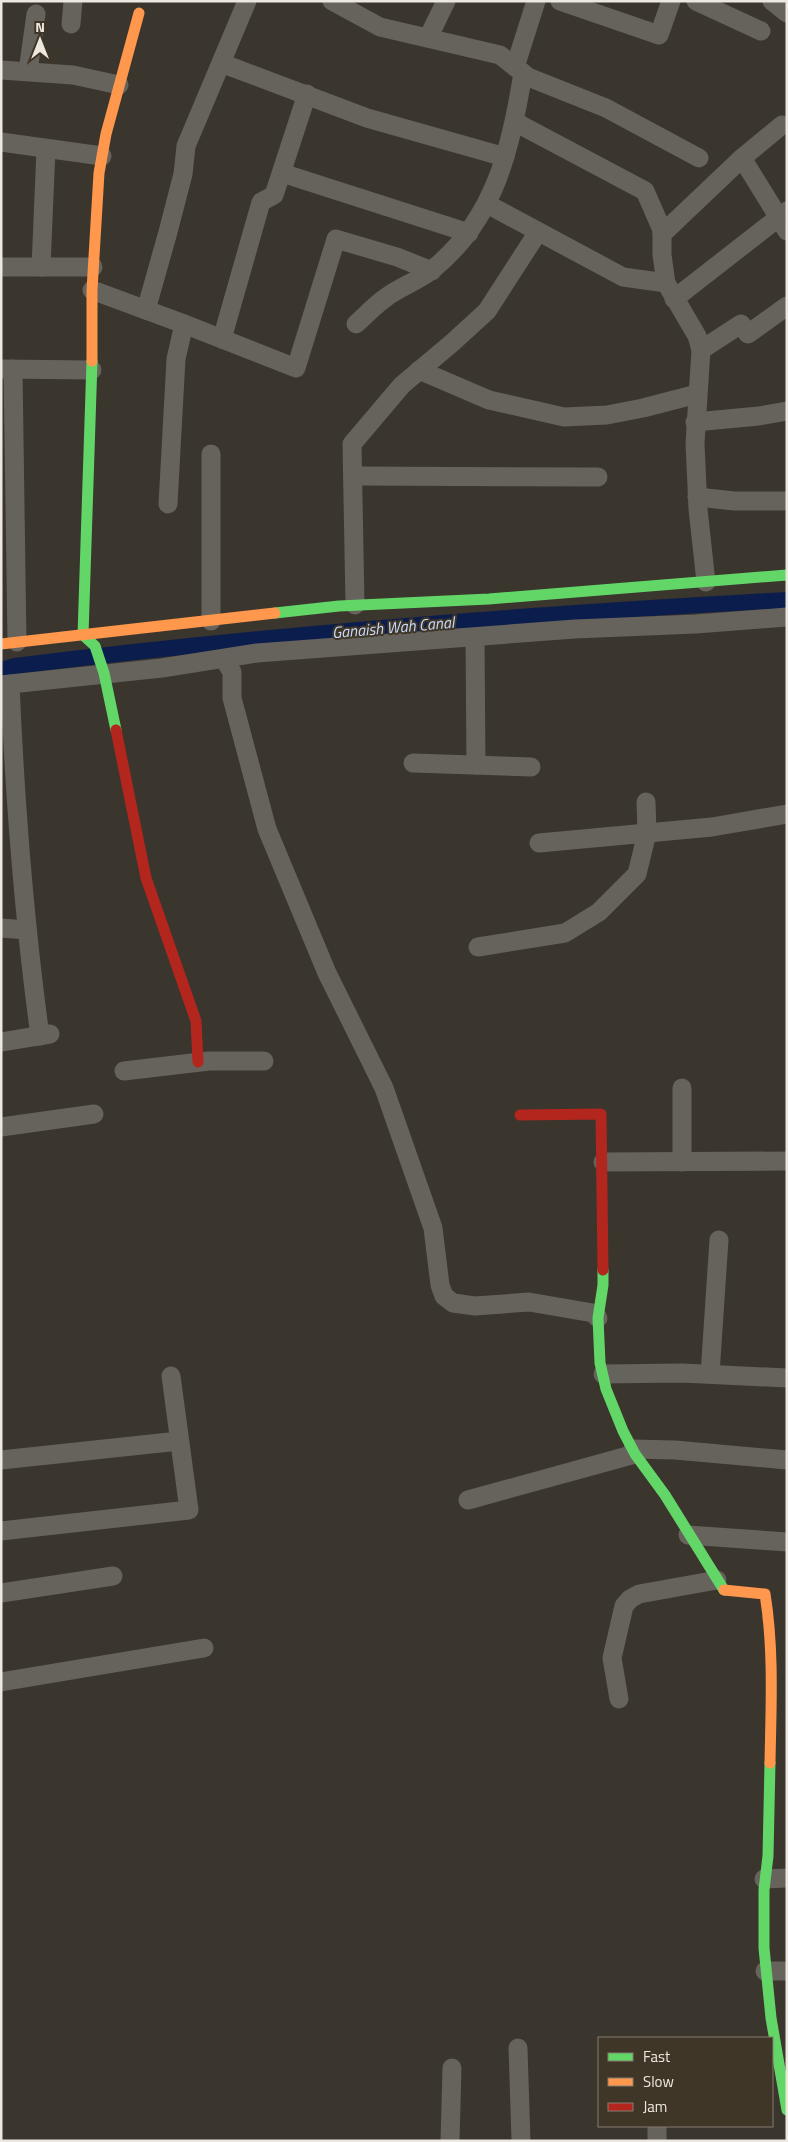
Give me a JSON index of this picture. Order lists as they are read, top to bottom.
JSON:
{
  "water": ["Ganaish Wah Canal"],
  "legend": ["Fast", "Slow", "Jam"],
  "north": "top"
}
